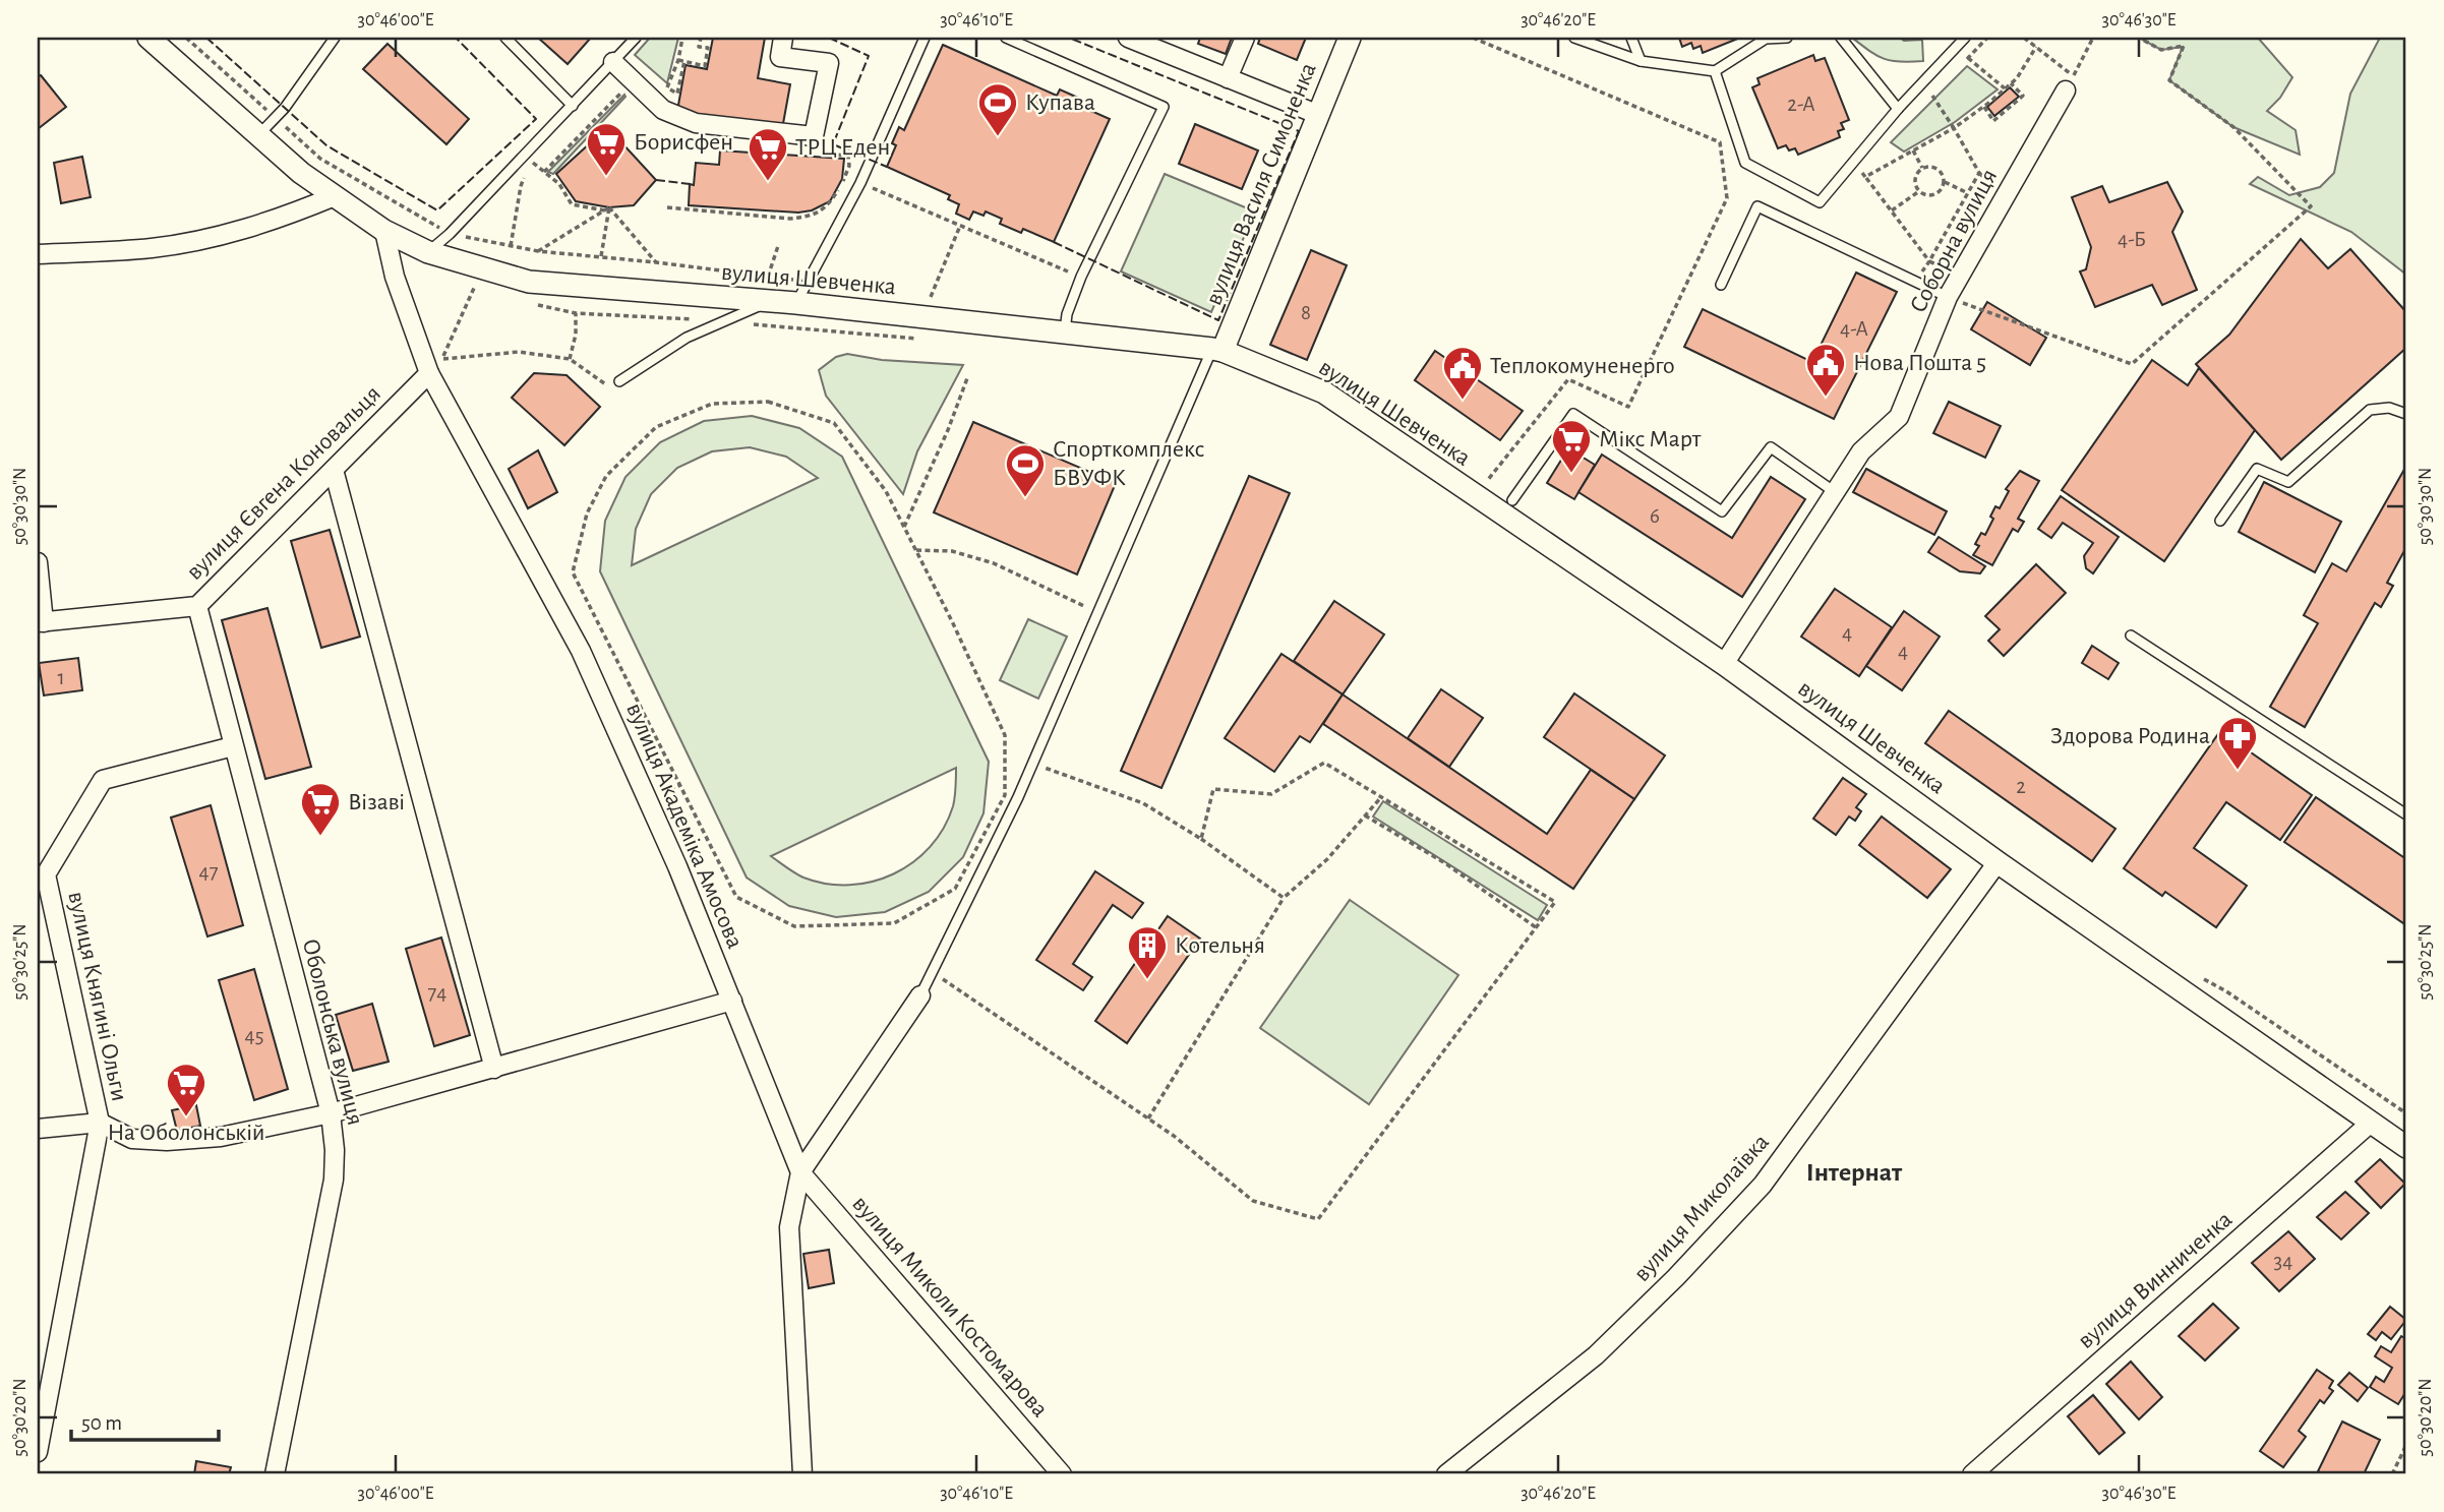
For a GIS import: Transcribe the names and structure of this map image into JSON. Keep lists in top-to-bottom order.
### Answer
{
  "streets": {
    "street": [
      "вулиця Василя Симоненка",
      "Соборна вулиця",
      "вулиця Шевченка",
      "вулиця Євгена Коновальця",
      "вулиця Академіка Амосова",
      "вулиця Княгині Ольги",
      "Оболонська вулиця",
      "вулиця Миколаївка",
      "вулиця Винниченка",
      "вулиця Миколи Костомарова"
    ]
  },
  "crossings": [
    ["вулиця Василя Симоненка", "вулиця Шевченка"],
    ["Соборна вулиця", "вулиця Шевченка"],
    ["вулиця Шевченка", "вулиця Академіка Амосова"],
    ["вулиця Шевченка", "вулиця Миколаївка"],
    ["вулиця Шевченка", "вулиця Винниченка"],
    ["вулиця Євгена Коновальця", "вулиця Академіка Амосова"],
    ["вулиця Євгена Коновальця", "Оболонська вулиця"],
    ["вулиця Академіка Амосова", "вулиця Миколи Костомарова"],
    ["вулиця Княгині Ольги", "Оболонська вулиця"]
  ],
  "districts": ["Інтернат"],
  "places": {
    "sports": ["Купава", "Спорткомплекс БВУФК"],
    "supermarket": [
      "Борисфен",
      "ТРЦ Еден",
      "Мікс Март",
      "Візаві",
      "На Оболонській"
    ],
    "public building": ["Нова Пошта 5", "Теплокомуненерго"],
    "pharmacy": ["Здорова Родина"],
    "building": ["Котельня"]
  },
  "house_numbers": [
    "2-А",
    "4-Б",
    "8",
    "4-А",
    "6",
    "4",
    "4",
    "1",
    "2",
    "47",
    "74",
    "45",
    "34"
  ],
  "scale_bar": "50 m",
  "coordinates": [
    "30°46'00\"E",
    "30°46'10\"E",
    "30°46'20\"E",
    "30°46'30\"E",
    "50°30'30\"N",
    "50°30'25\"N",
    "50°30'20\"N"
  ]
}
